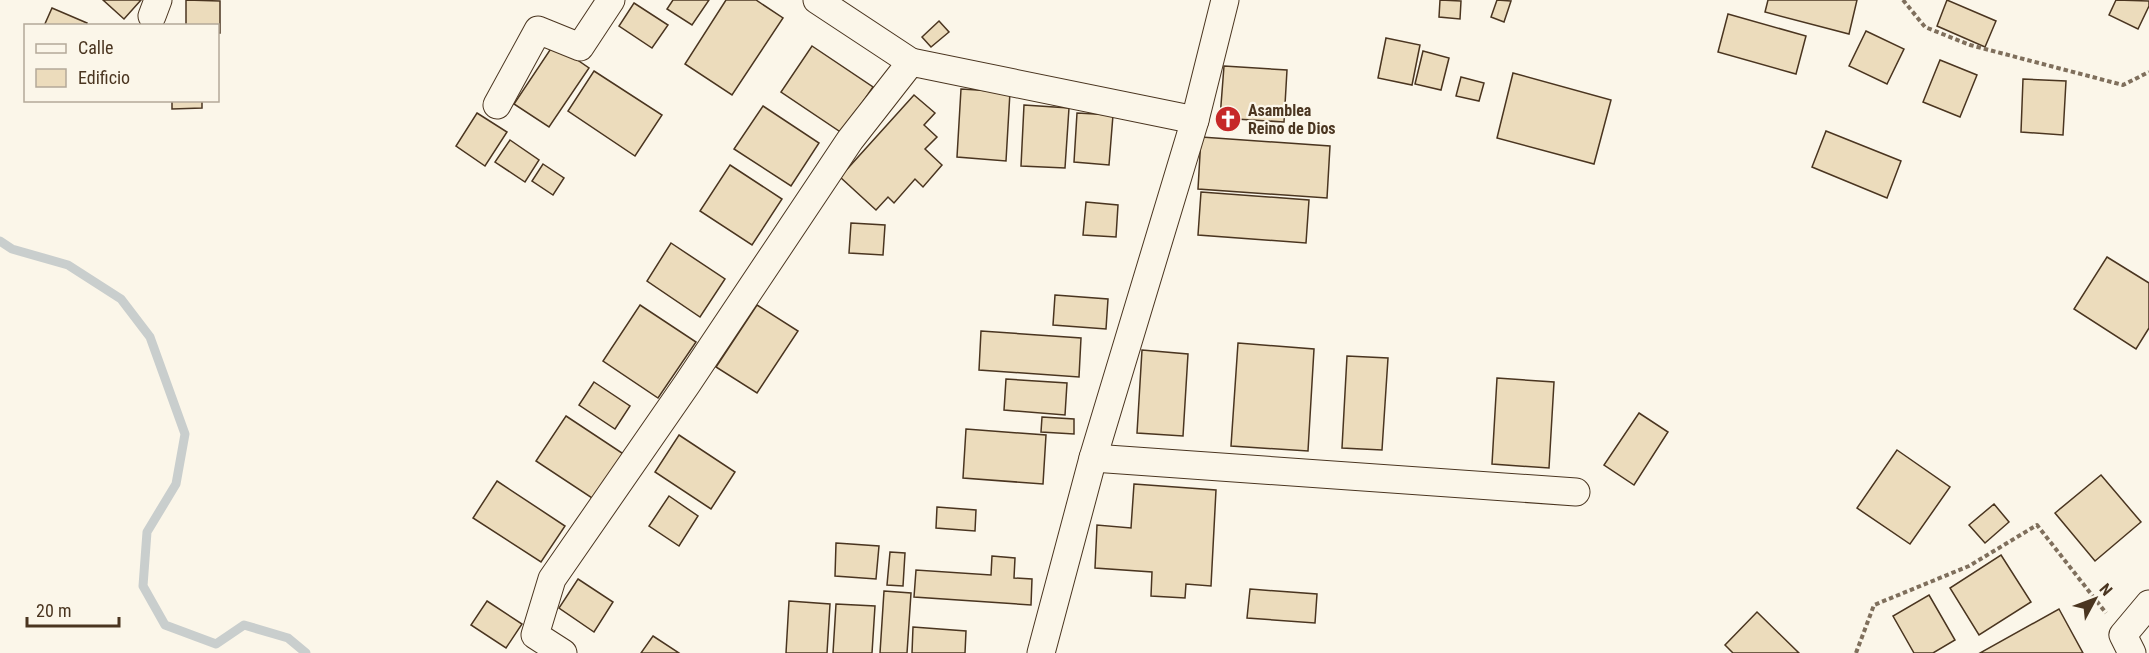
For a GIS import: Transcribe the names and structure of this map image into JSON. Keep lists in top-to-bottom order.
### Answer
{
  "places": {
    "church": ["Asamblea Reino de Dios"]
  },
  "legend": ["Calle", "Edificio"],
  "scale_bar": "20 m",
  "north": "top right"
}
